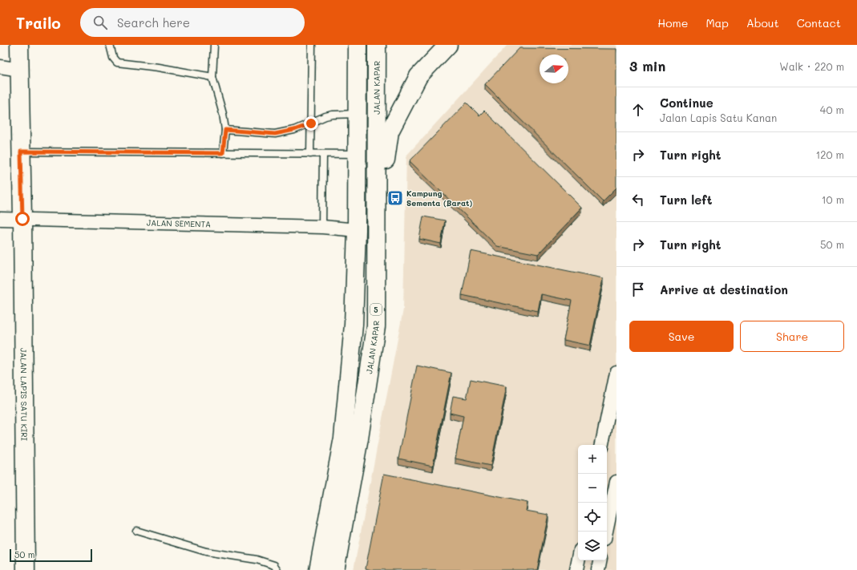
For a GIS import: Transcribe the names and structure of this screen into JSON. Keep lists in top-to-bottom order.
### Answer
{
  "streets": {
    "main road": ["JALAN KAPAR", "5", "JALAN LAPIS SATU KIRI"],
    "street": ["JALAN SEMENTA"]
  },
  "crossings": [
    ["JALAN SEMENTA", "JALAN LAPIS SATU KIRI"]
  ],
  "places": {
    "bus stop": ["Kampung Sementa (Barat)"]
  },
  "scale_bar": "50 m",
  "north": "right",
  "page": {
    "header": "Trailo",
    "search": "Search here",
    "nav": [
      "Home",
      "Map",
      "About",
      "Contact"
    ],
    "heading": ["3 min", "Walk · 220 m"],
    "list": [
      ["Continue", "Jalan Lapis Satu Kanan", "40 m"],
      ["Turn right", "120 m"],
      ["Turn left", "10 m"],
      ["Turn right", "50 m"],
      "Arrive at destination"
    ],
    "buttons": ["Save", "Share"],
    "map_buttons": ["+", "−"],
    "scale": "50 m"
  }
}
